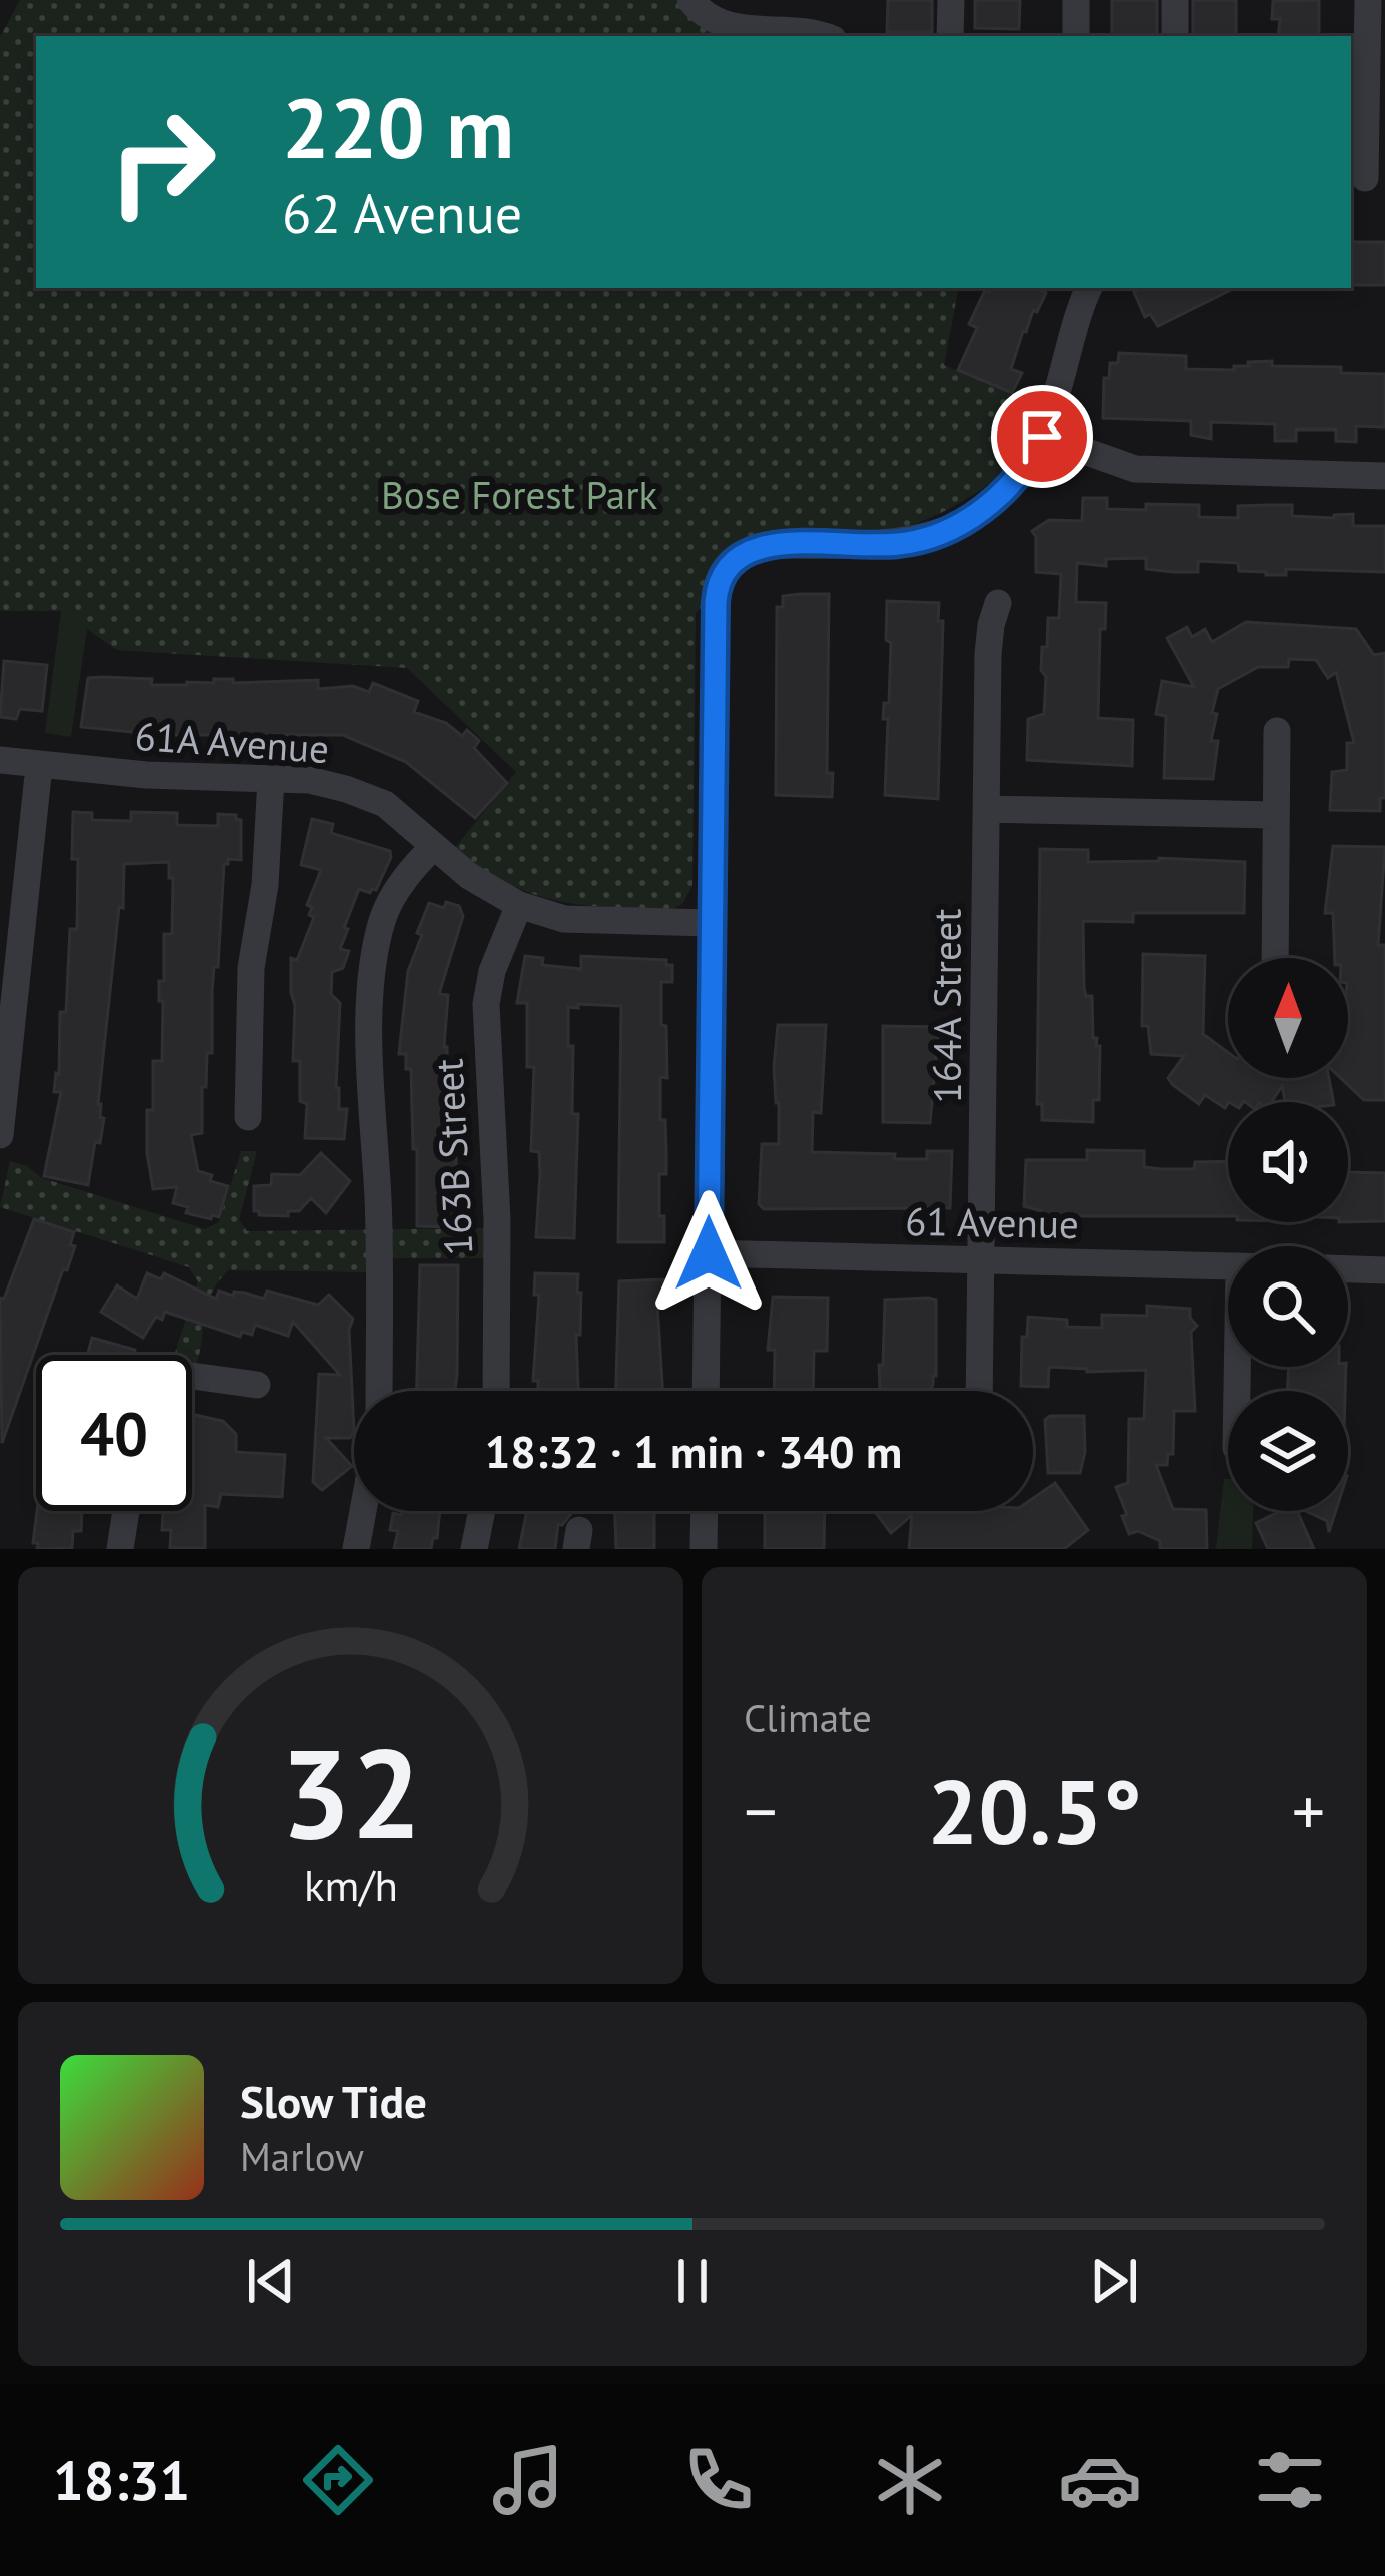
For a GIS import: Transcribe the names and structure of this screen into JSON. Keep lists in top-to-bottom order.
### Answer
{
  "streets": {
    "street": [
      "61A Avenue",
      "164A Street",
      "163B Street",
      "61 Avenue"
    ]
  },
  "crossings": [
    ["61A Avenue", "163B Street"],
    ["164A Street", "61 Avenue"]
  ],
  "parks": ["Bose Forest Park"],
  "north": "top",
  "page": {
    "turn": ["220 m", "62 Avenue"],
    "limit": "40",
    "trip": "18:32 · 1 min · 340 m",
    "tile": "Climate",
    "heat": ["−", "20.5°", "+"],
    "song": ["Slow Tide", "Marlow"],
    "tabs": "18:31",
    "gauge": ["32", "km/h"]
  }
}
